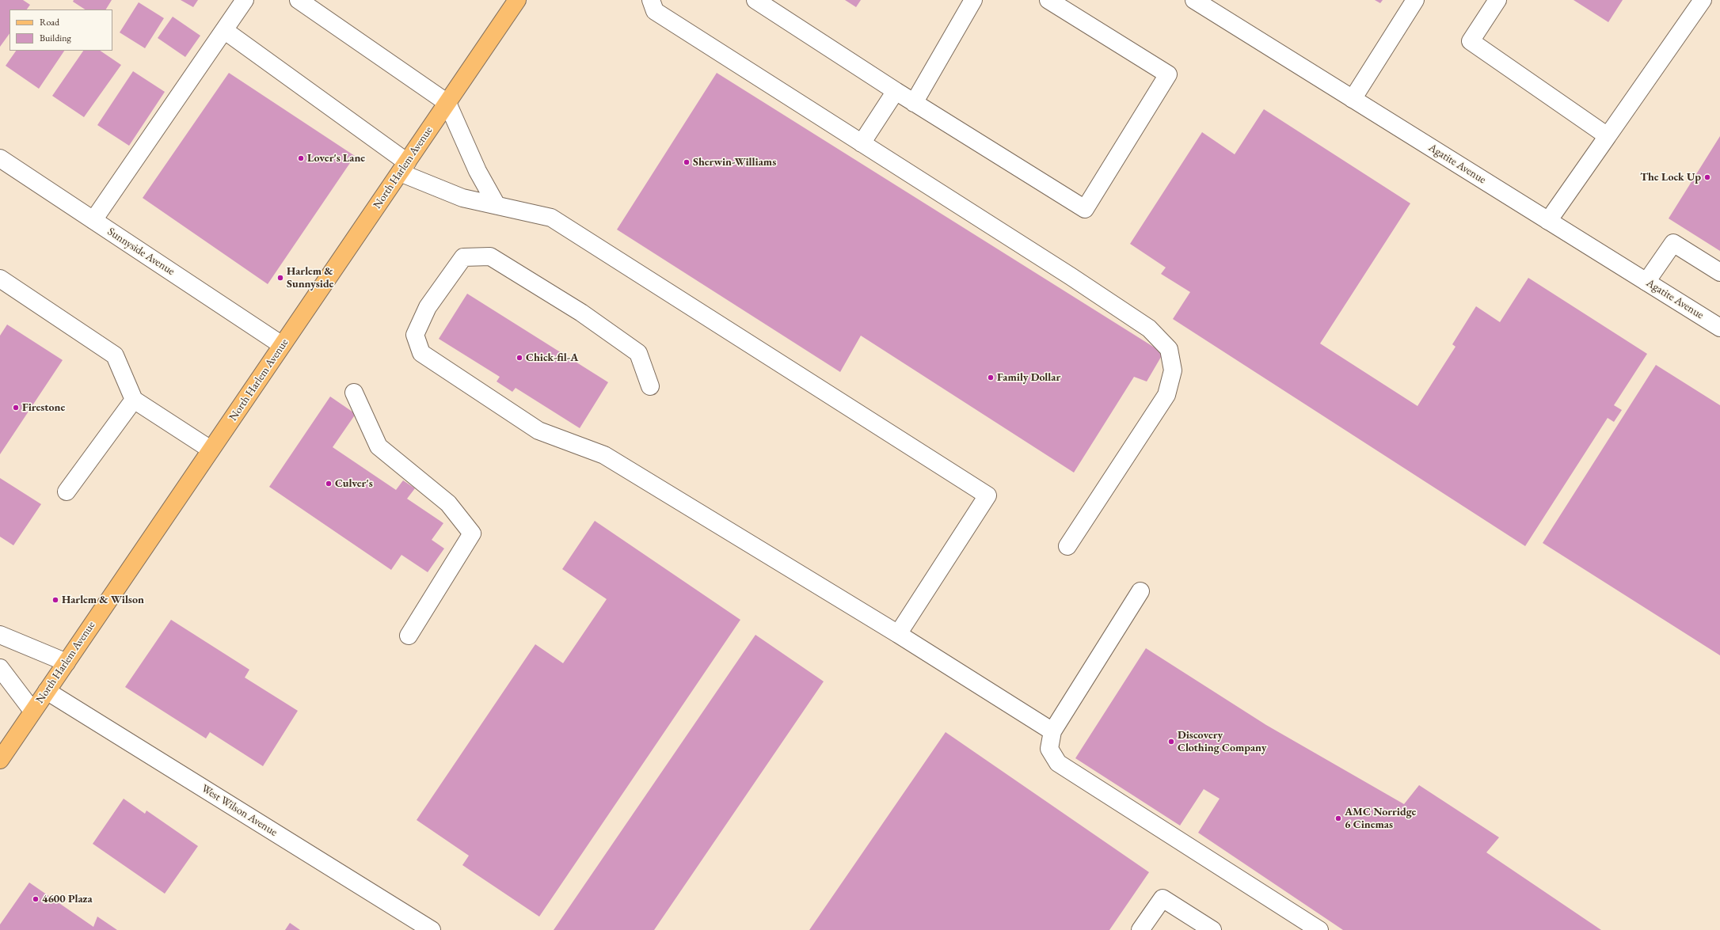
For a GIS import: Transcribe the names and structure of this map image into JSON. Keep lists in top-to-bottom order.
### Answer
{
  "streets": {
    "main road": ["North Harlem Avenue"],
    "street": ["Agatite Avenue", "Sunnyside Avenue", "West Wilson Avenue"]
  },
  "crossings": [
    ["North Harlem Avenue", "Sunnyside Avenue"],
    ["North Harlem Avenue", "West Wilson Avenue"]
  ],
  "places": [
    "Lover's Lane",
    "Sherwin-Williams",
    "The Lock Up",
    "Harlem & Sunnyside",
    "Chick-fil-A",
    "Family Dollar",
    "Firestone",
    "Culver's",
    "Harlem & Wilson",
    "Discovery Clothing Company",
    "AMC Norridge 6 Cinemas",
    "4600 Plaza"
  ],
  "legend": ["Road", "Building"]
}
